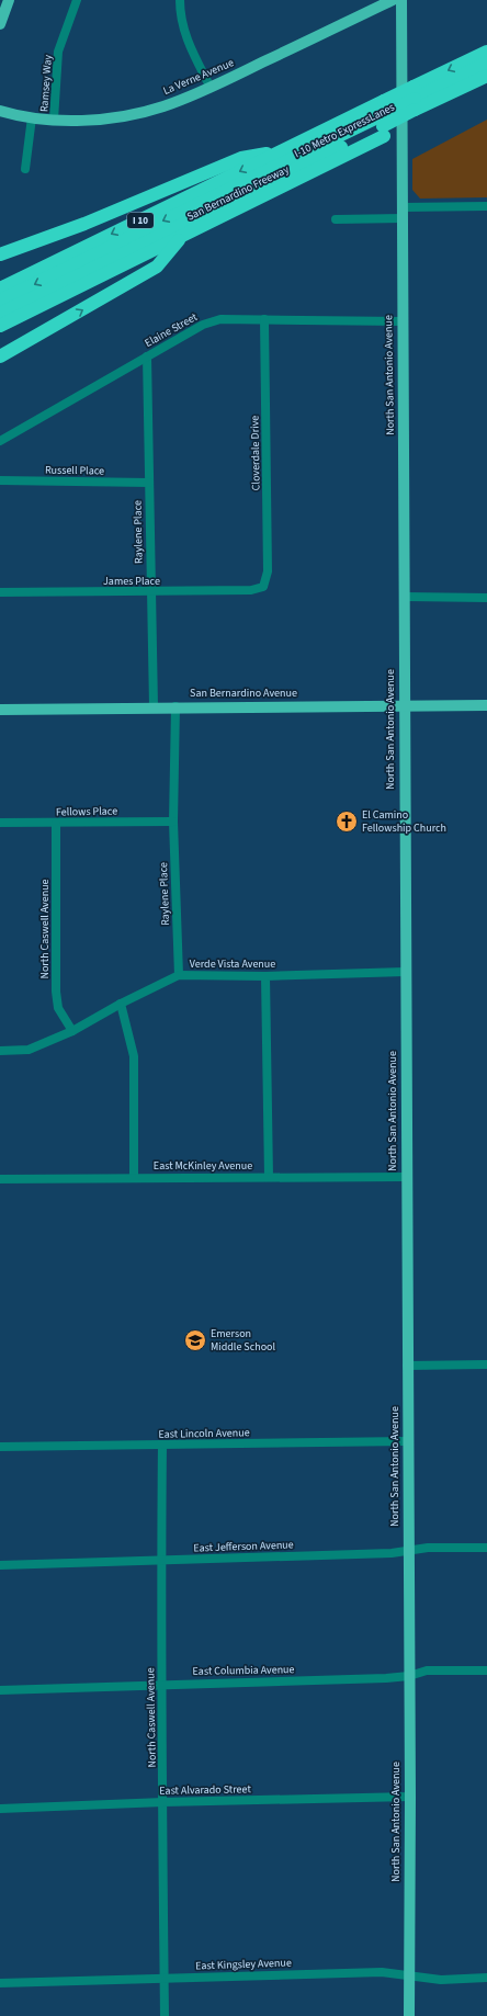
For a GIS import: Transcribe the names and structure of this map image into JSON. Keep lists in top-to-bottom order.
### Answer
{
  "streets": {
    "highway": ["I-10 Metro ExpressLanes", "San Bernardino Freeway", "I 10"],
    "main road": ["La Verne Avenue", "North San Antonio Avenue", "San Bernardino Avenue"],
    "street": [
      "Ramsey Way",
      "Elaine Street",
      "Cloverdale Drive",
      "Russell Place",
      "Raylene Place",
      "James Place",
      "Fellows Place",
      "North Caswell Avenue",
      "Verde Vista Avenue",
      "East McKinley Avenue",
      "East Lincoln Avenue",
      "East Jefferson Avenue",
      "East Columbia Avenue",
      "East Alvarado Street",
      "East Kingsley Avenue"
    ]
  },
  "crossings": [
    ["La Verne Avenue", "Ramsey Way"],
    ["I-10 Metro ExpressLanes", "San Bernardino Freeway"],
    ["Elaine Street", "North San Antonio Avenue"],
    ["Elaine Street", "Cloverdale Drive"],
    ["Elaine Street", "Raylene Place"],
    ["North San Antonio Avenue", "San Bernardino Avenue"],
    ["North San Antonio Avenue", "Verde Vista Avenue"],
    ["North San Antonio Avenue", "East McKinley Avenue"],
    ["North San Antonio Avenue", "East Lincoln Avenue"],
    ["North San Antonio Avenue", "East Jefferson Avenue"],
    ["North San Antonio Avenue", "East Columbia Avenue"],
    ["North San Antonio Avenue", "East Alvarado Street"],
    ["North San Antonio Avenue", "East Kingsley Avenue"],
    ["Cloverdale Drive", "James Place"],
    ["Russell Place", "Raylene Place"],
    ["Raylene Place", "James Place"],
    ["Raylene Place", "San Bernardino Avenue"],
    ["Raylene Place", "Fellows Place"],
    ["Raylene Place", "Verde Vista Avenue"],
    ["Fellows Place", "North Caswell Avenue"],
    ["North Caswell Avenue", "Verde Vista Avenue"],
    ["North Caswell Avenue", "East Lincoln Avenue"],
    ["North Caswell Avenue", "East Jefferson Avenue"],
    ["North Caswell Avenue", "East Columbia Avenue"],
    ["North Caswell Avenue", "East Alvarado Street"],
    ["North Caswell Avenue", "East Kingsley Avenue"]
  ],
  "places": {
    "church": ["El Camino Fellowship Church"],
    "school or university": ["Emerson Middle School"]
  }
}
